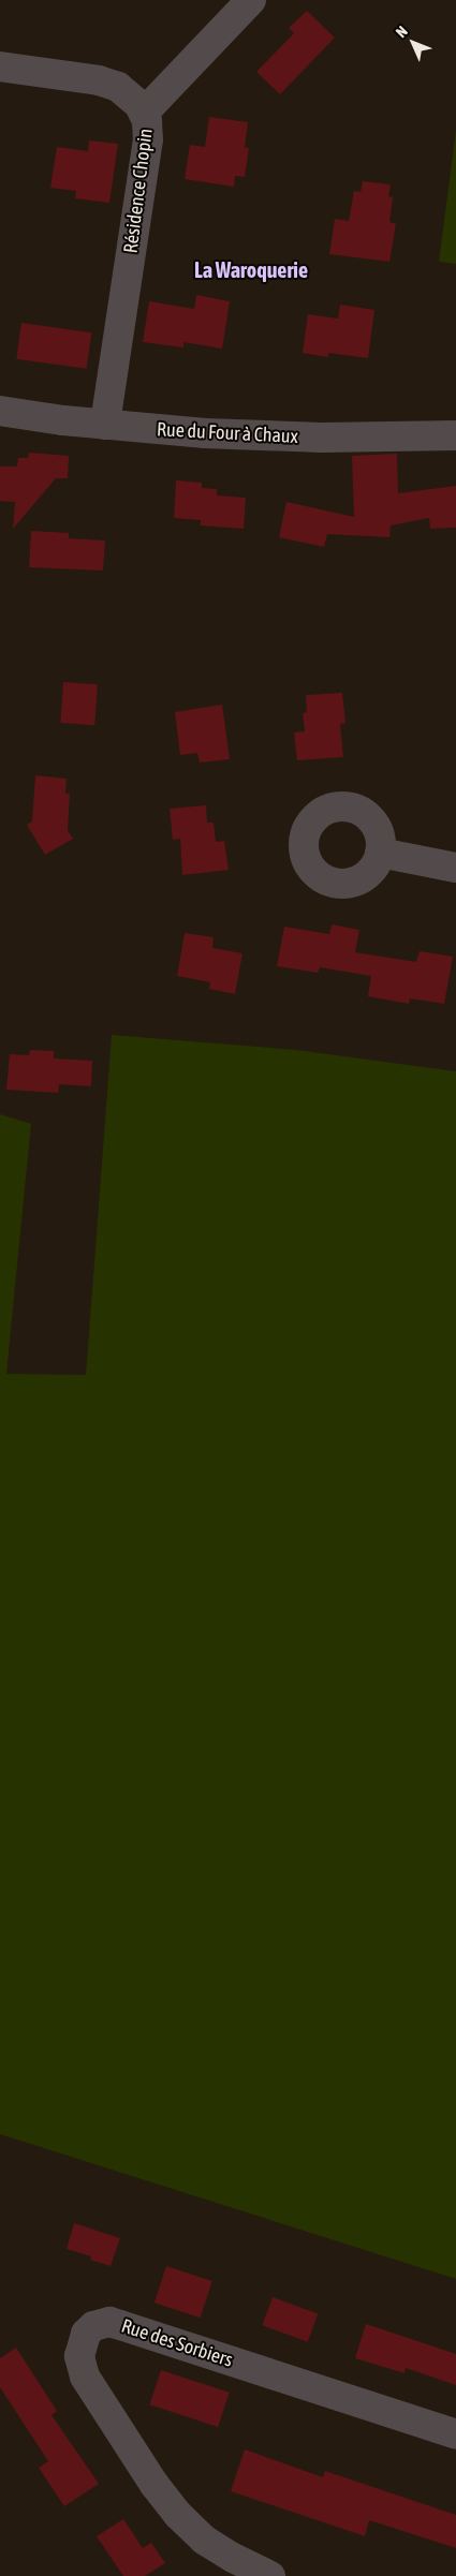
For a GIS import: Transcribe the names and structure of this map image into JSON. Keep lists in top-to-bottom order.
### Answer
{
  "streets": {
    "street": ["Résidence Chopin", "Rue du Four à Chaux", "Rue des Sorbiers"]
  },
  "crossings": [
    ["Résidence Chopin", "Rue du Four à Chaux"]
  ],
  "districts": ["La Waroquerie"],
  "north": "top left"
}
